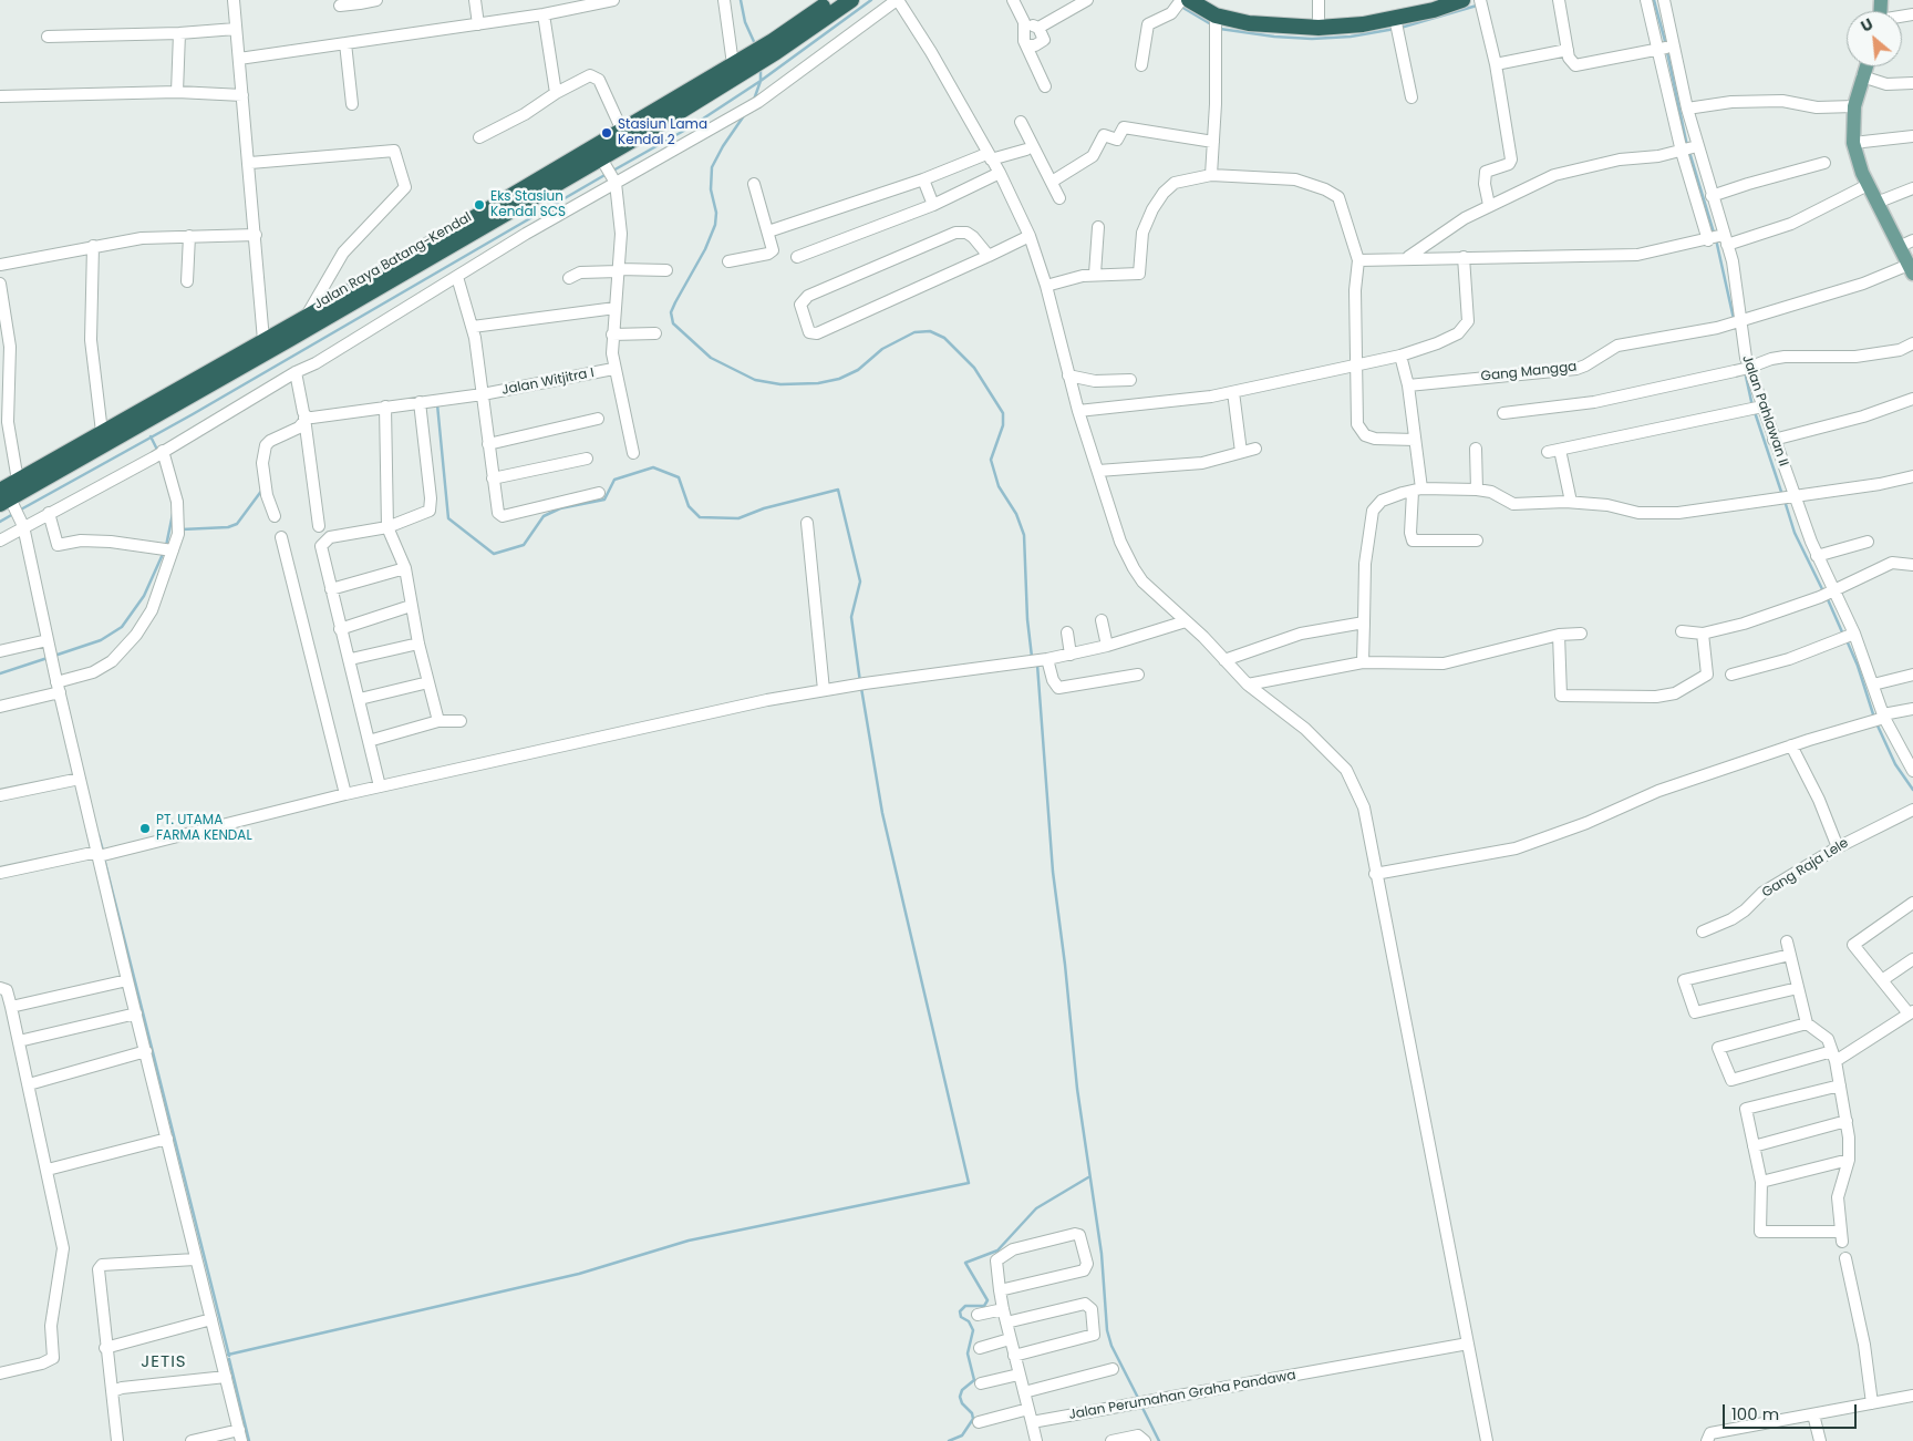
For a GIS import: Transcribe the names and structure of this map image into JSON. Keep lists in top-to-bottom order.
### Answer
{
  "streets": {
    "highway": ["Jalan Raya Batang-Kendal"],
    "street": [
      "Gang Mangga",
      "Jalan Witjitra I",
      "Jalan Pahlawan II",
      "Gang Raja Lele",
      "Jalan Perumahan Graha Pandawa"
    ]
  },
  "crossings": [
    ["Gang Mangga", "Jalan Pahlawan II"]
  ],
  "districts": ["JETIS"],
  "places": ["Stasiun Lama Kendal 2", "Eks Stasiun Kendal SCS", "PT. UTAMA FARMA KENDAL"],
  "scale_bar": "100 m",
  "north": "top left"
}
